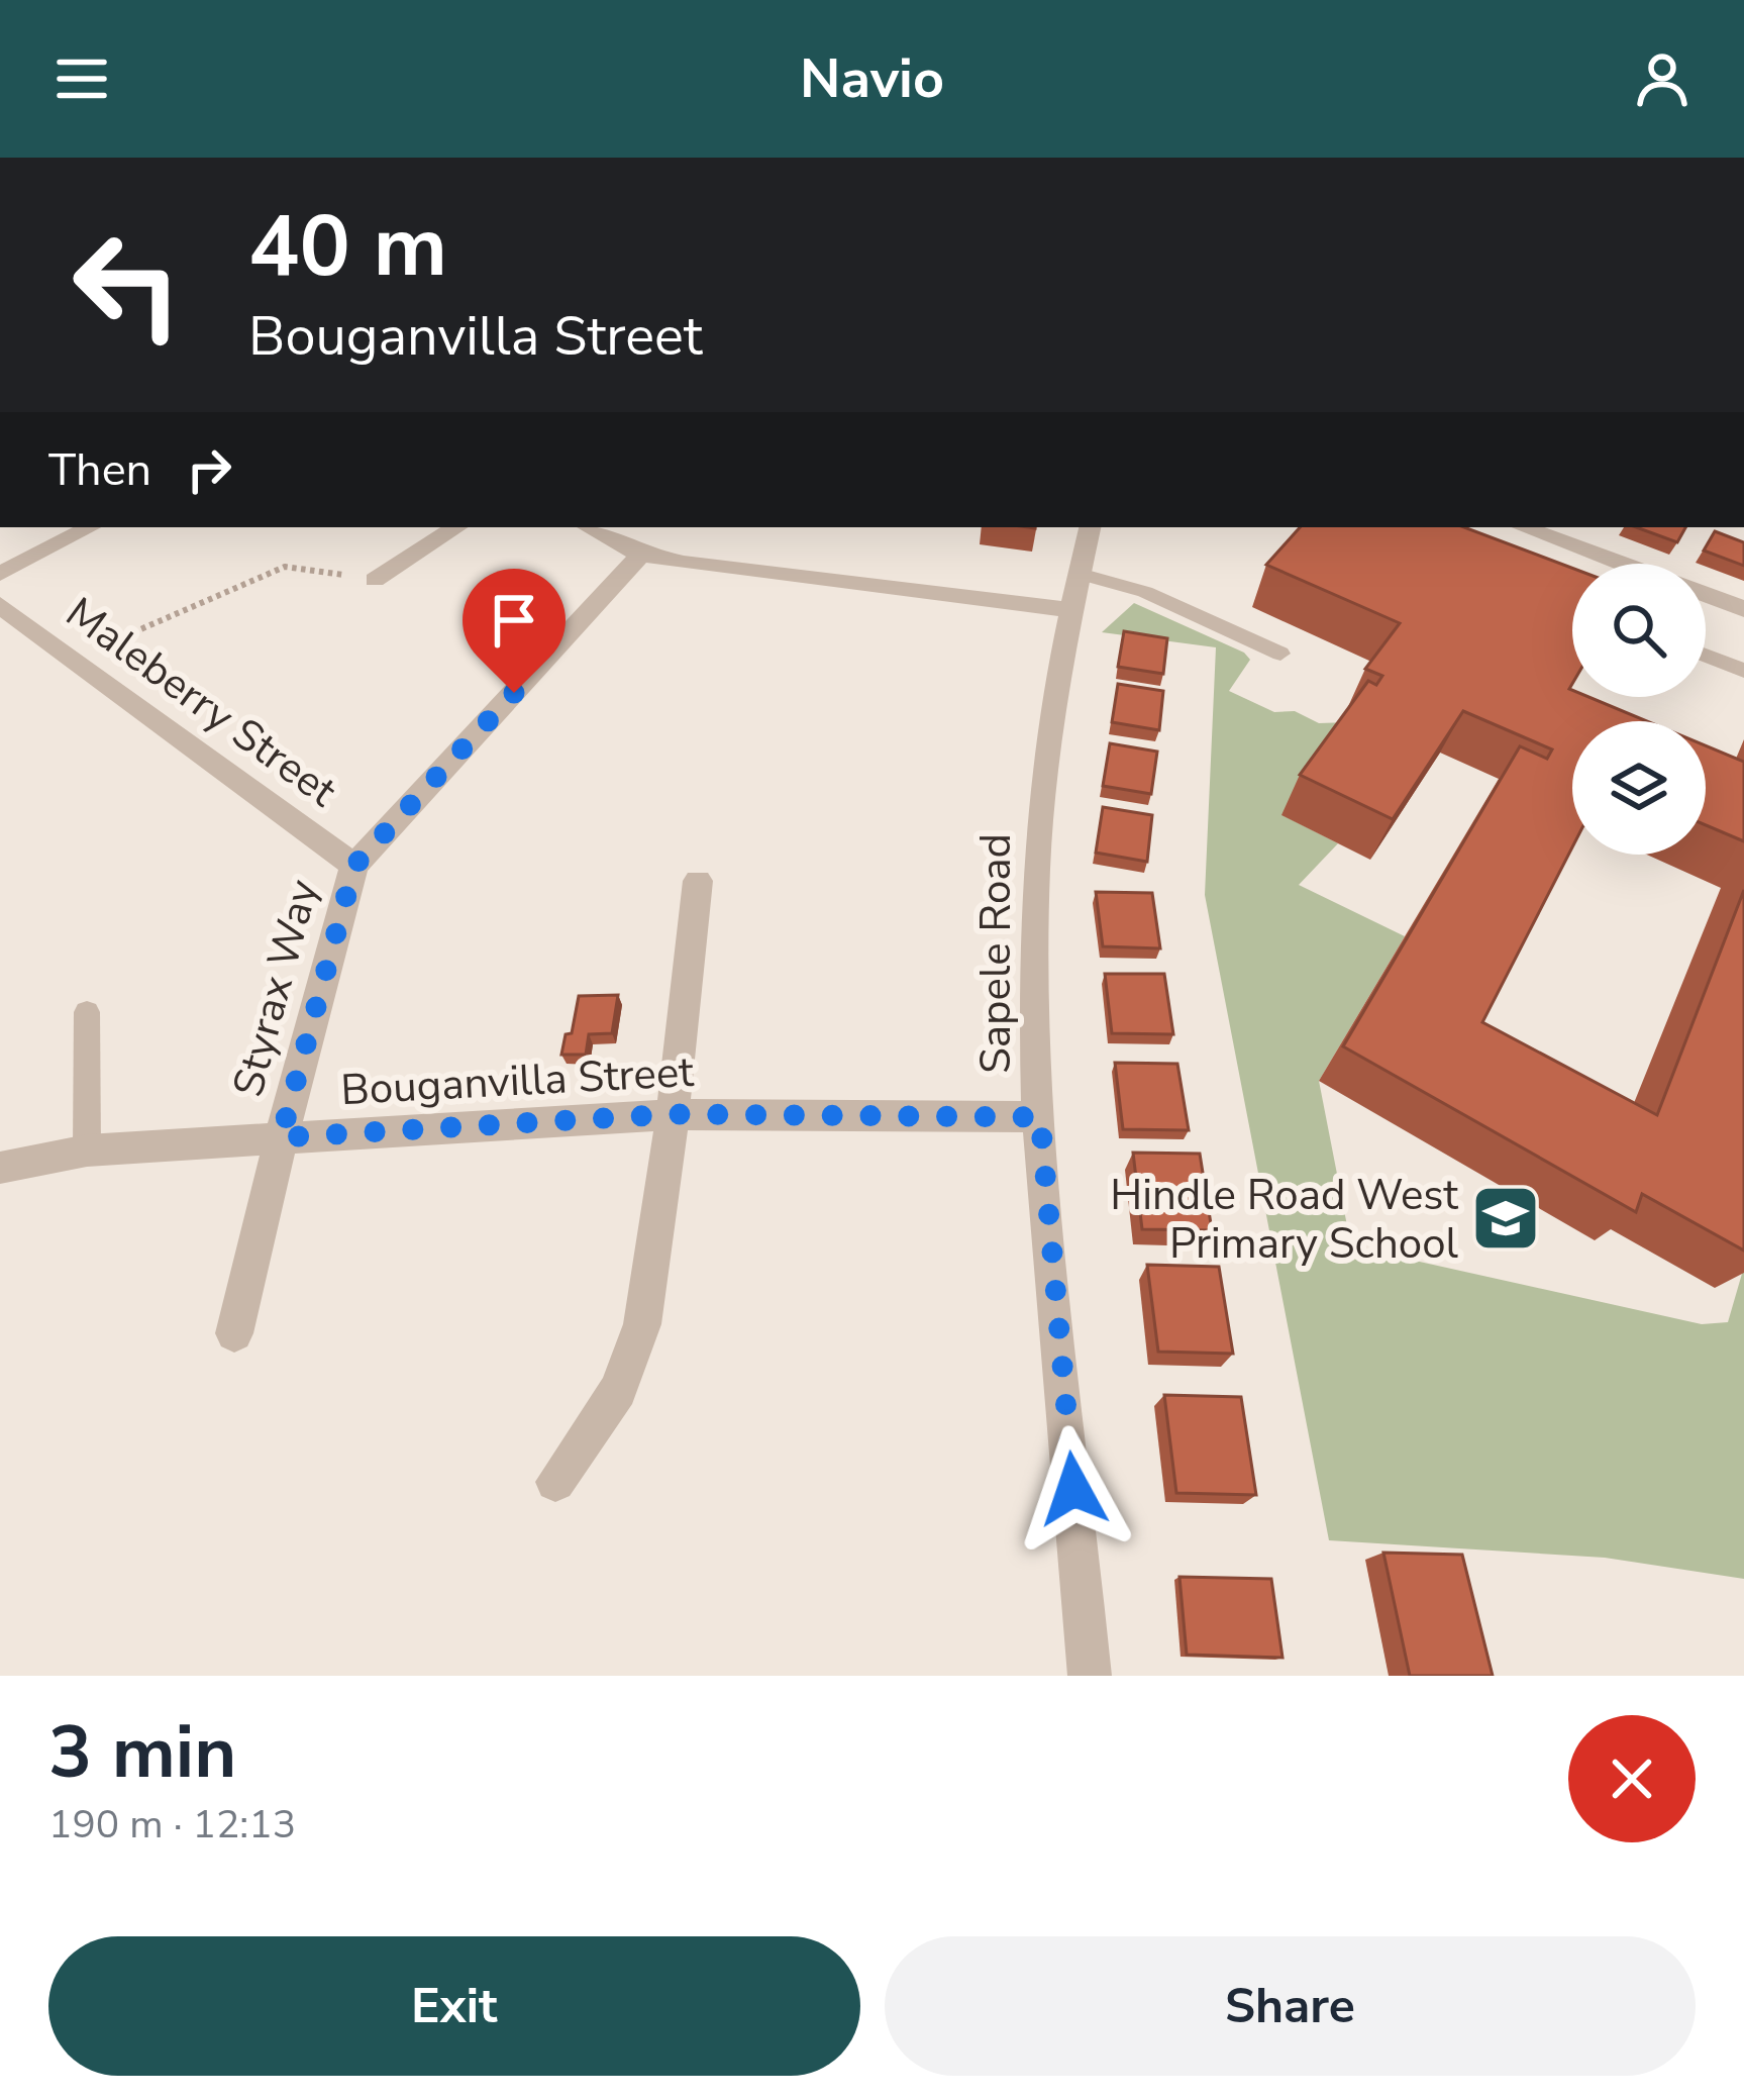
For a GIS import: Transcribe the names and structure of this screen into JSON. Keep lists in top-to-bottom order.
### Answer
{
  "streets": {
    "street": [
      "Maleberry Street",
      "Sapele Road",
      "Styrax Way",
      "Bouganvilla Street"
    ]
  },
  "crossings": [
    ["Maleberry Street", "Styrax Way"],
    ["Sapele Road", "Bouganvilla Street"],
    ["Styrax Way", "Bouganvilla Street"]
  ],
  "places": {
    "school or university": ["Hindle Road West Primary School"]
  },
  "page": {
    "header": "Navio",
    "turn": ["40 m", "Bouganvilla Street"],
    "then": "Then",
    "heading": ["3 min", "190 m · 12:13"],
    "buttons": ["Exit", "Share"]
  }
}
